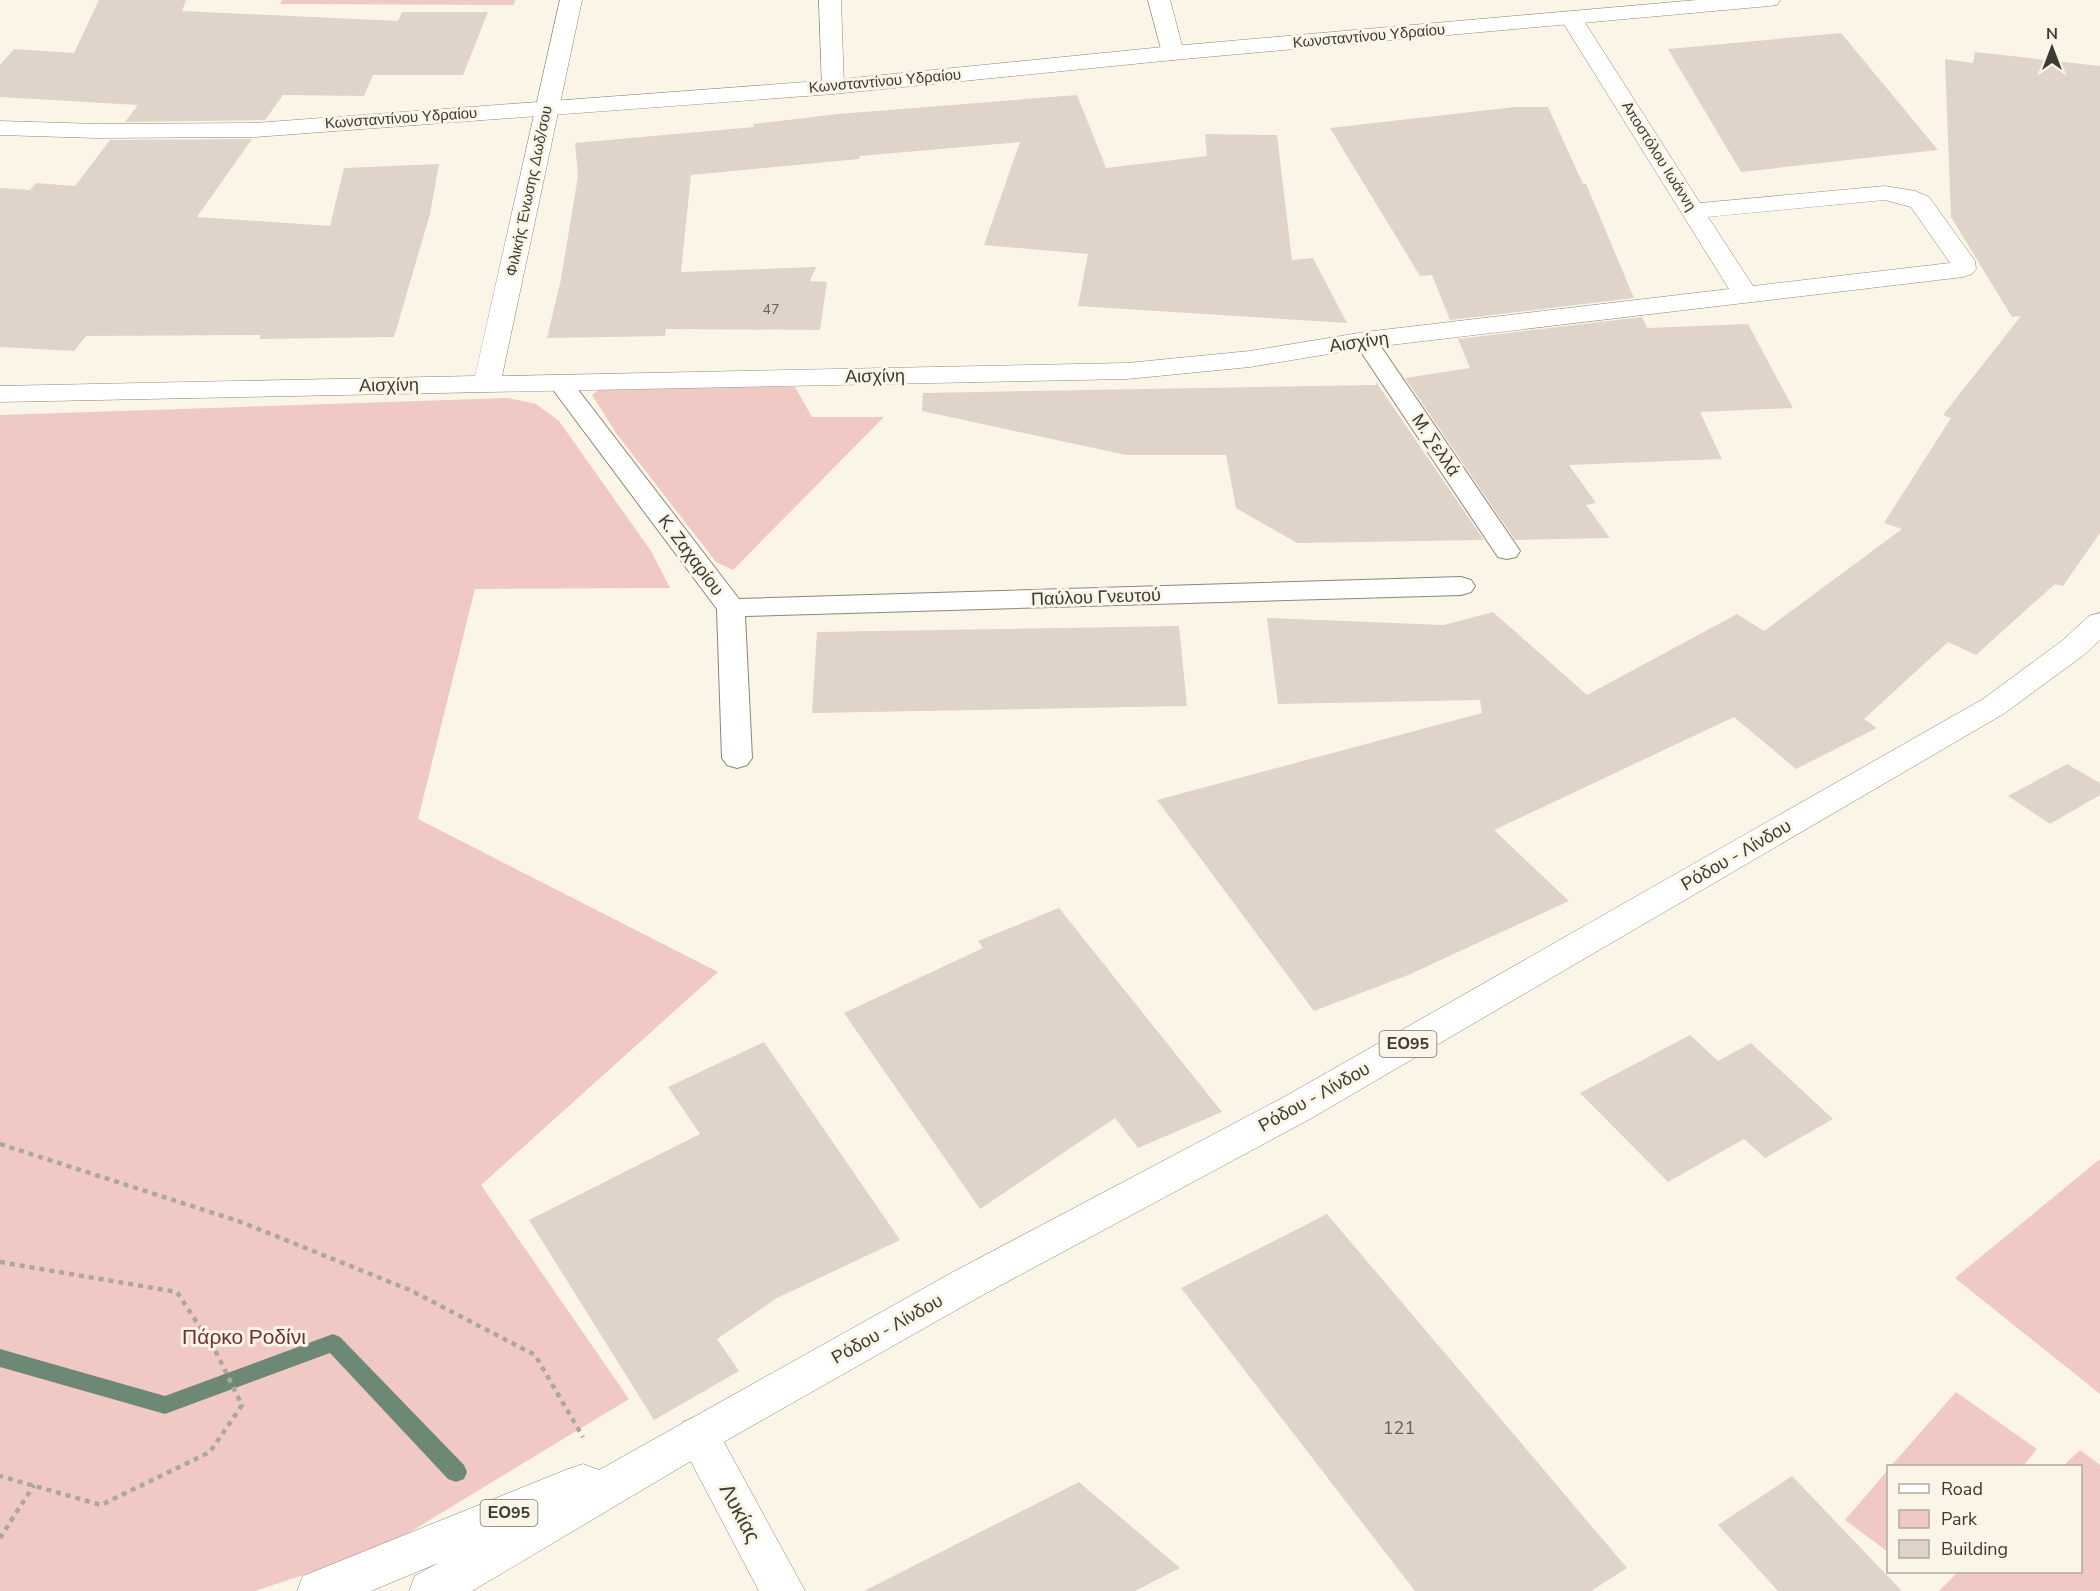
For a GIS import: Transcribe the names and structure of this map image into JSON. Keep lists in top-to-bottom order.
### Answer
{
  "streets": {
    "street": [
      "Κωνσταντίνου Υδραίου",
      "Αποστόλου Ιωάννη",
      "Φιλικής Ένωσης Δωδ/σου",
      "Αισχίνη",
      "Ρόδου - Λίνδου",
      "ΕΟ95",
      "Λυκίας"
    ],
    "lane": ["Μ. Σελλά", "Κ. Ζαχαρίου", "Παύλου Γνευτού"]
  },
  "crossings": [
    ["Κωνσταντίνου Υδραίου", "Αποστόλου Ιωάννη"],
    ["Κωνσταντίνου Υδραίου", "Φιλικής Ένωσης Δωδ/σου"],
    ["Αποστόλου Ιωάννη", "Αισχίνη"],
    ["Φιλικής Ένωσης Δωδ/σου", "Αισχίνη"],
    ["Αισχίνη", "Μ. Σελλά"],
    ["Αισχίνη", "Κ. Ζαχαρίου"],
    ["Κ. Ζαχαρίου", "Παύλου Γνευτού"],
    ["Ρόδου - Λίνδου", "Λυκίας"]
  ],
  "parks": ["Πάρκο Ροδίνι"],
  "house_numbers": ["47", "121"],
  "legend": ["Road", "Park", "Building"],
  "north": "top"
}
